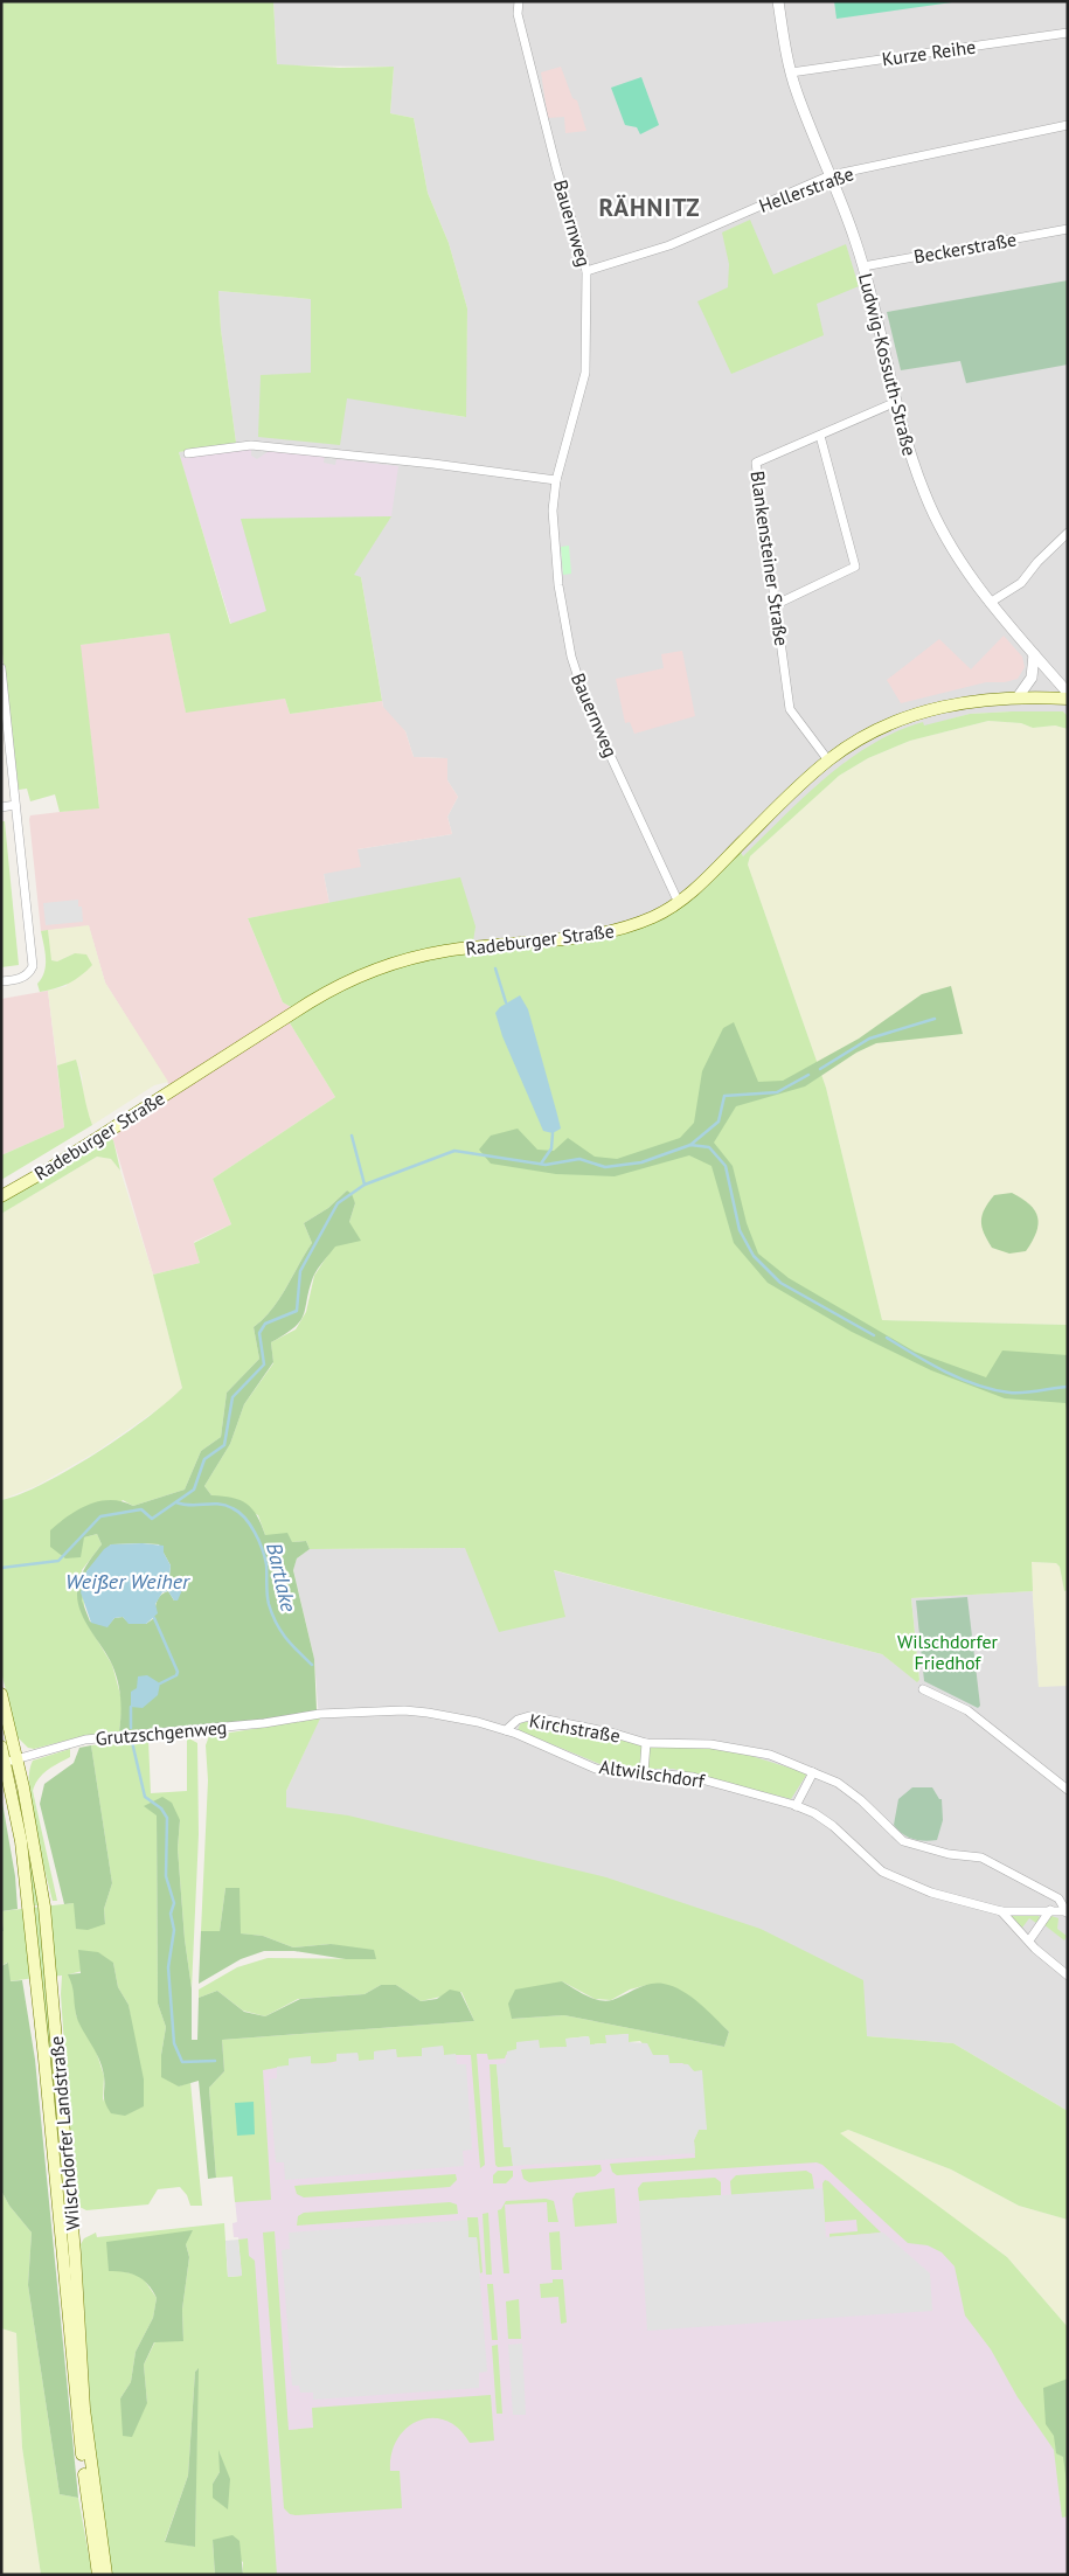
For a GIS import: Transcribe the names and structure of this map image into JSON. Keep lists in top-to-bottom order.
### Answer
{
  "streets": {
    "main road": ["Radeburger Straße", "Wilschdorfer Landstraße"],
    "street": [
      "Kurze Reihe",
      "Hellerstraße",
      "Bauernweg",
      "Beckerstraße",
      "Ludwig-Kossuth-Straße",
      "Blankensteiner Straße",
      "Kirchstraße",
      "Grutzschgenweg",
      "Altwilschdorf"
    ]
  },
  "crossings": [
    ["Kurze Reihe", "Ludwig-Kossuth-Straße"],
    ["Hellerstraße", "Bauernweg"],
    ["Hellerstraße", "Ludwig-Kossuth-Straße"],
    ["Bauernweg", "Radeburger Straße"],
    ["Beckerstraße", "Ludwig-Kossuth-Straße"],
    ["Ludwig-Kossuth-Straße", "Blankensteiner Straße"],
    ["Blankensteiner Straße", "Radeburger Straße"],
    ["Kirchstraße", "Altwilschdorf"],
    ["Grutzschgenweg", "Altwilschdorf"],
    ["Grutzschgenweg", "Wilschdorfer Landstraße"]
  ],
  "districts": ["RÄHNITZ"],
  "water": ["Bartlake", "Weißer Weiher"],
  "parks": ["Wilschdorfer Friedhof"]
}
